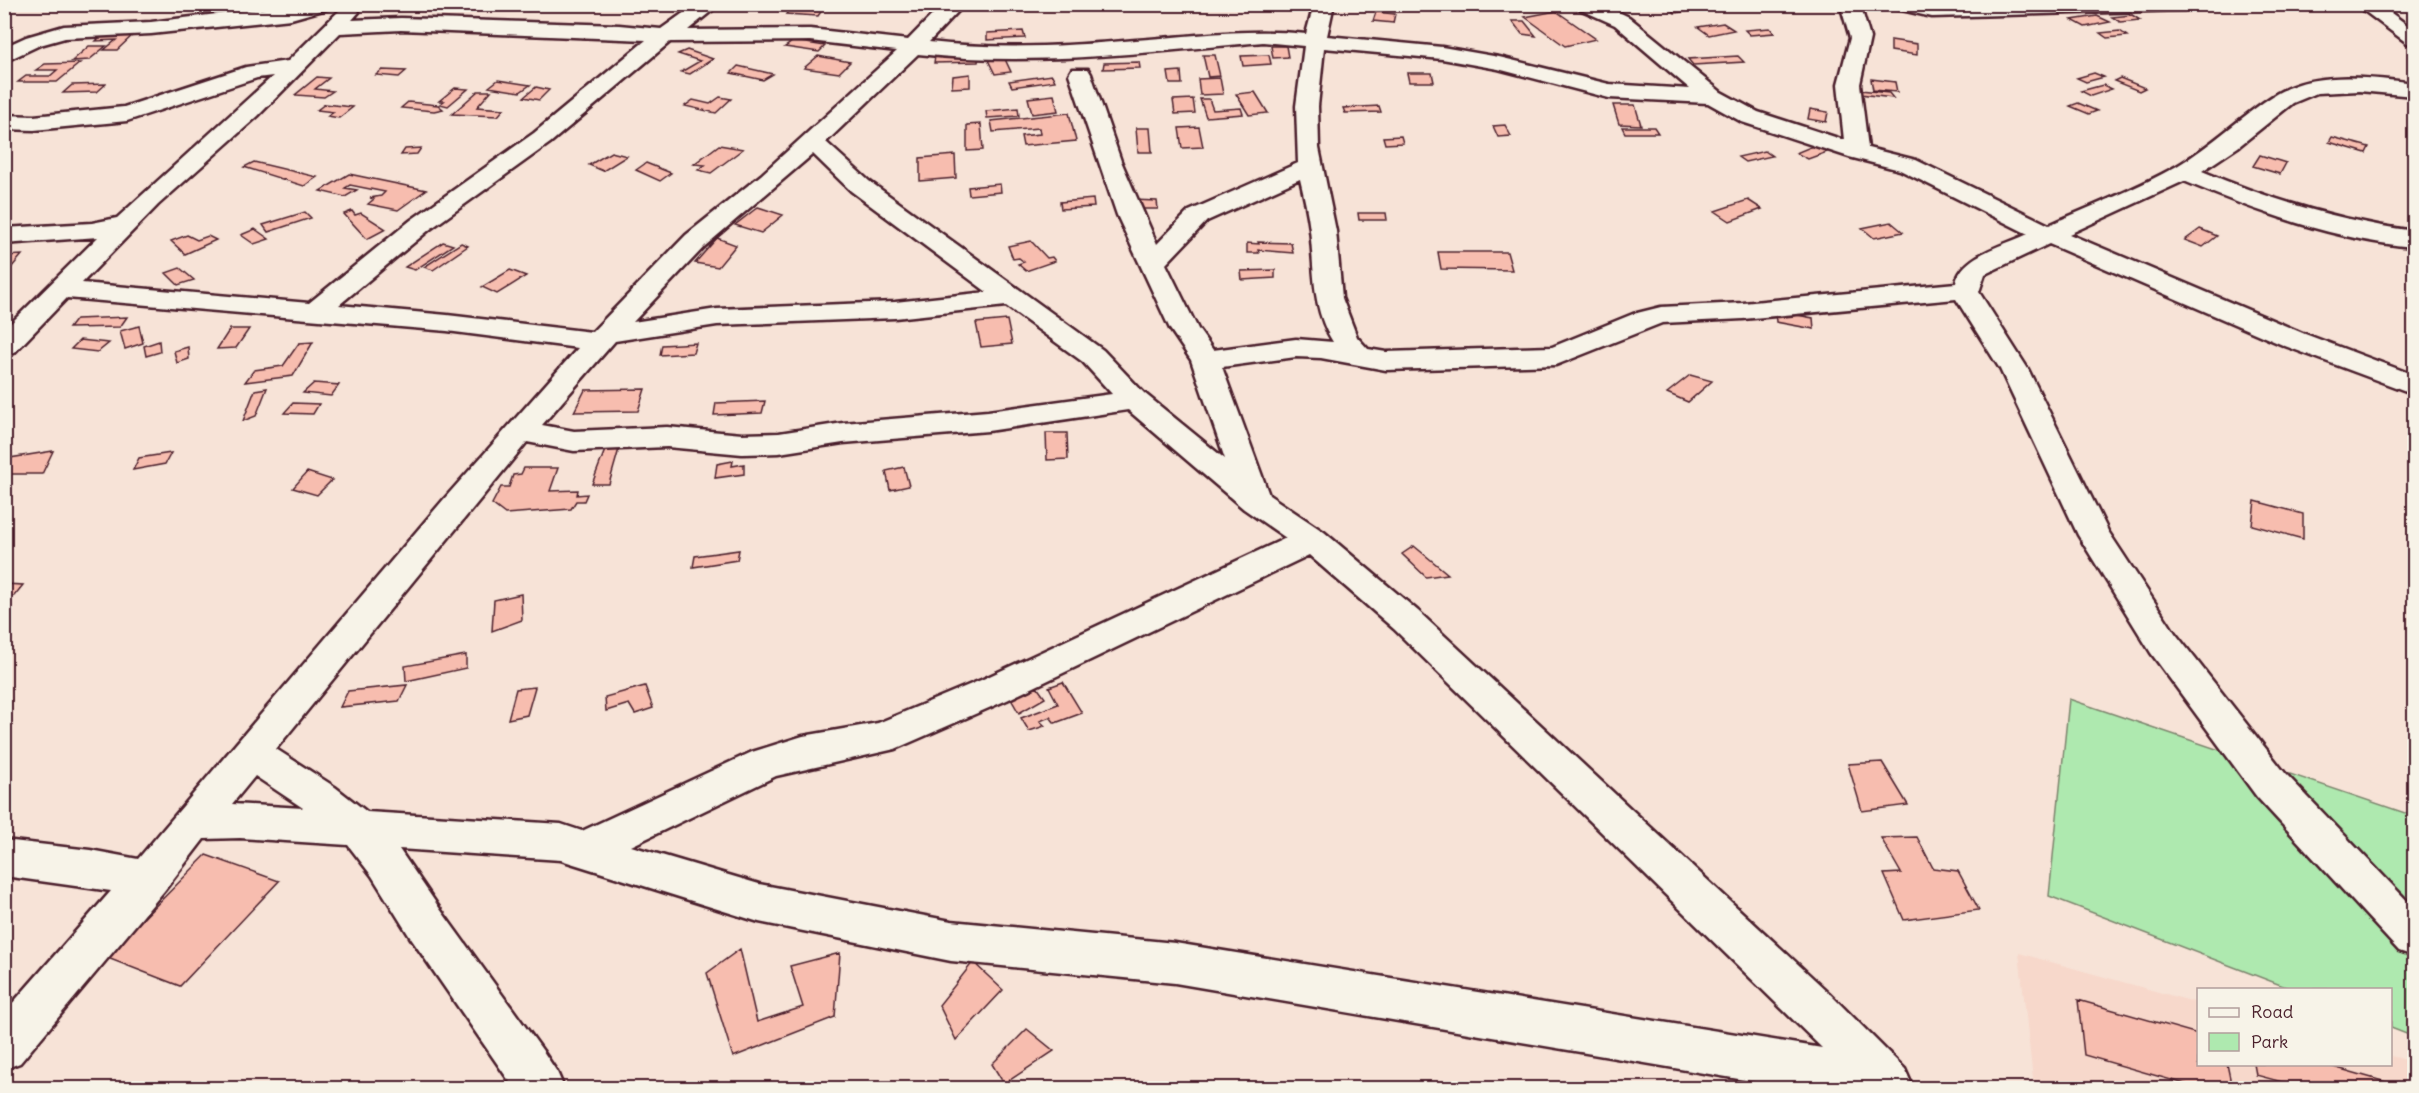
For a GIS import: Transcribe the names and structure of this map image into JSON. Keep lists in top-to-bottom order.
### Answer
{
  "legend": ["Road", "Park"]
}
